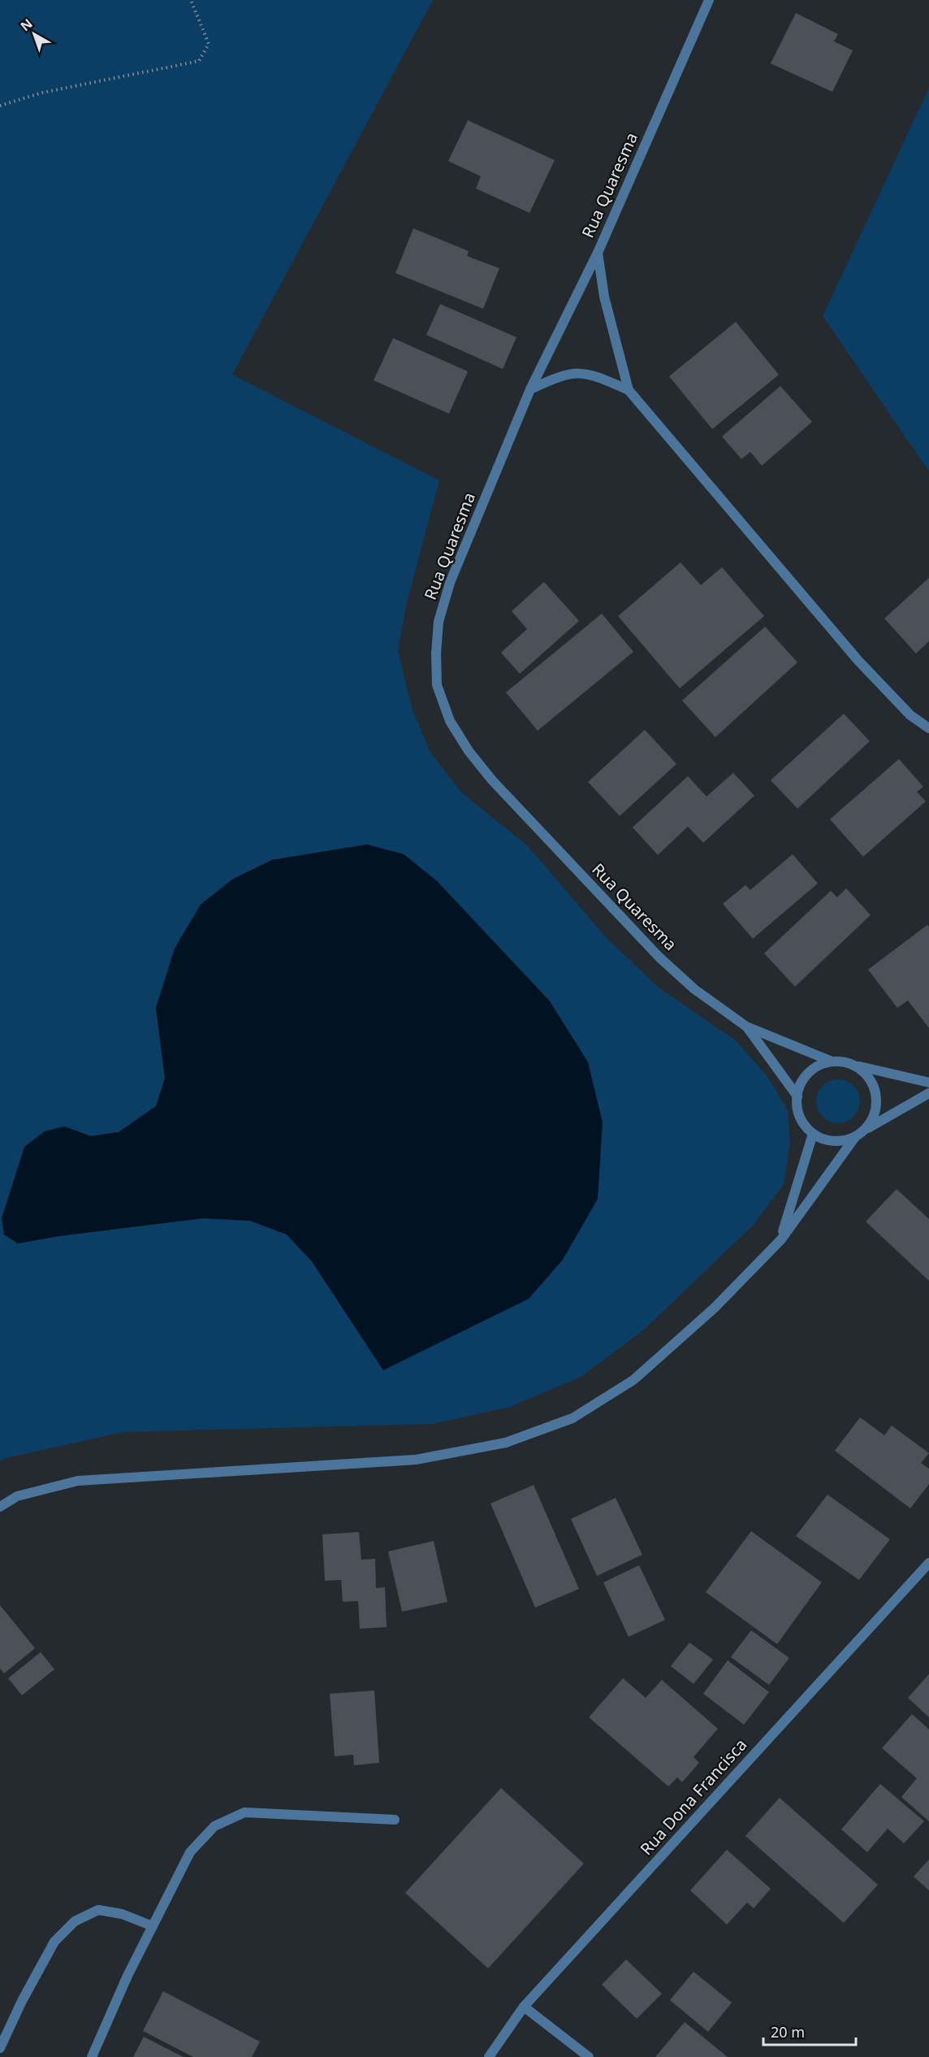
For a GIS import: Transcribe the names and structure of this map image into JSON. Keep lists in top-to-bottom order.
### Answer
{
  "streets": {
    "street": ["Rua Quaresma", "Rua Dona Francisca"]
  },
  "scale_bar": "20 m",
  "north": "top left"
}
